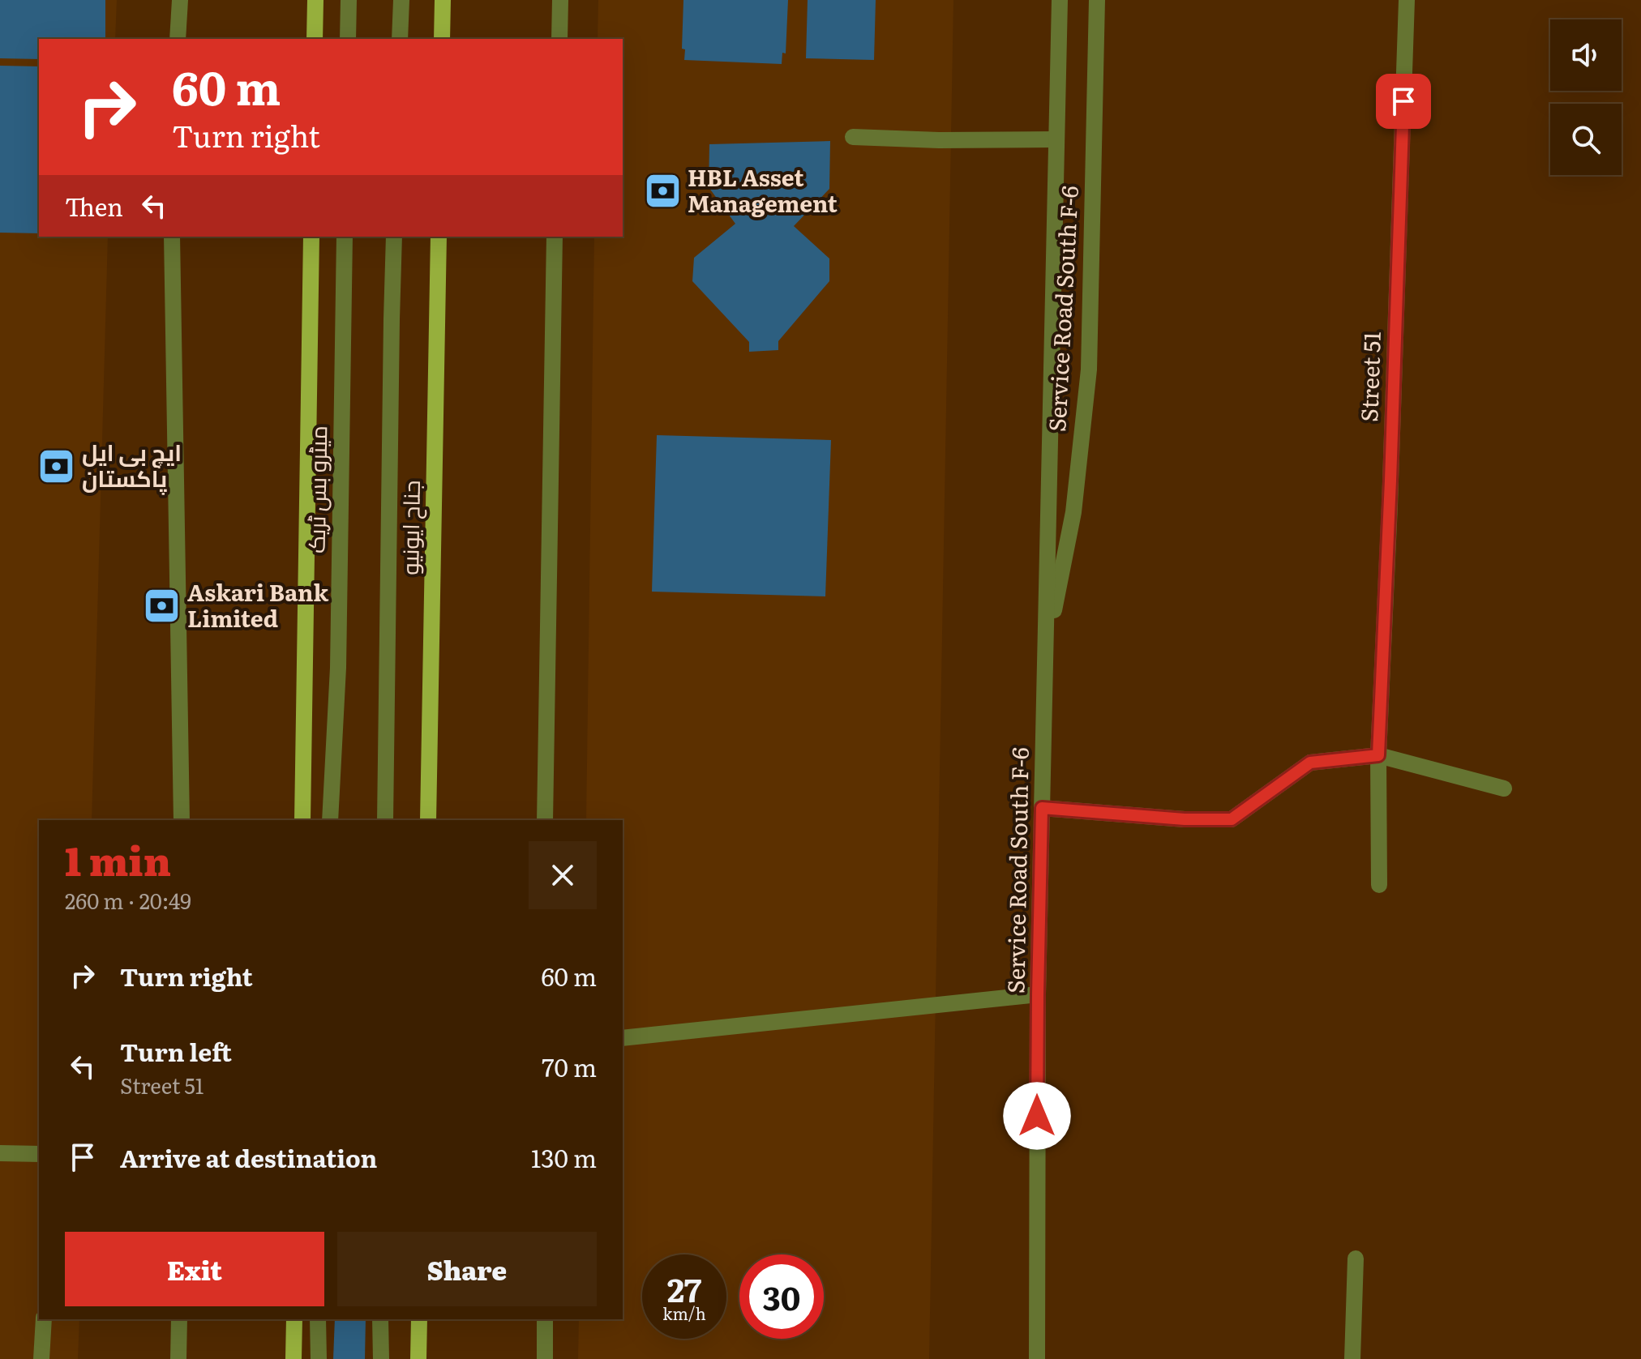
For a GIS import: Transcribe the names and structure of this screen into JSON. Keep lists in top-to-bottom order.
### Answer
{
  "streets": {
    "main road": ["جناح ایونیو"],
    "street": ["Service Road South F-6", "Street 51", "میٹرو بس ٹریک"]
  },
  "places": {
    "bank": ["HBL Asset Management", "ایچ بی ایل پاکستان", "Askari Bank Limited"]
  },
  "page": {
    "turn": ["60 m", "Turn right"],
    "then": "Then",
    "heading": ["1 min", "260 m · 20:49"],
    "list": [
      {
        "name": "Turn right",
        "value": "60 m"
      },
      {
        "name": "Turn left",
        "note": "Street 51",
        "value": "70 m"
      },
      {
        "name": "Arrive at destination",
        "value": "130 m"
      }
    ],
    "buttons": ["Exit", "Share"],
    "speed": "27 km/h",
    "limit": "30"
  }
}
